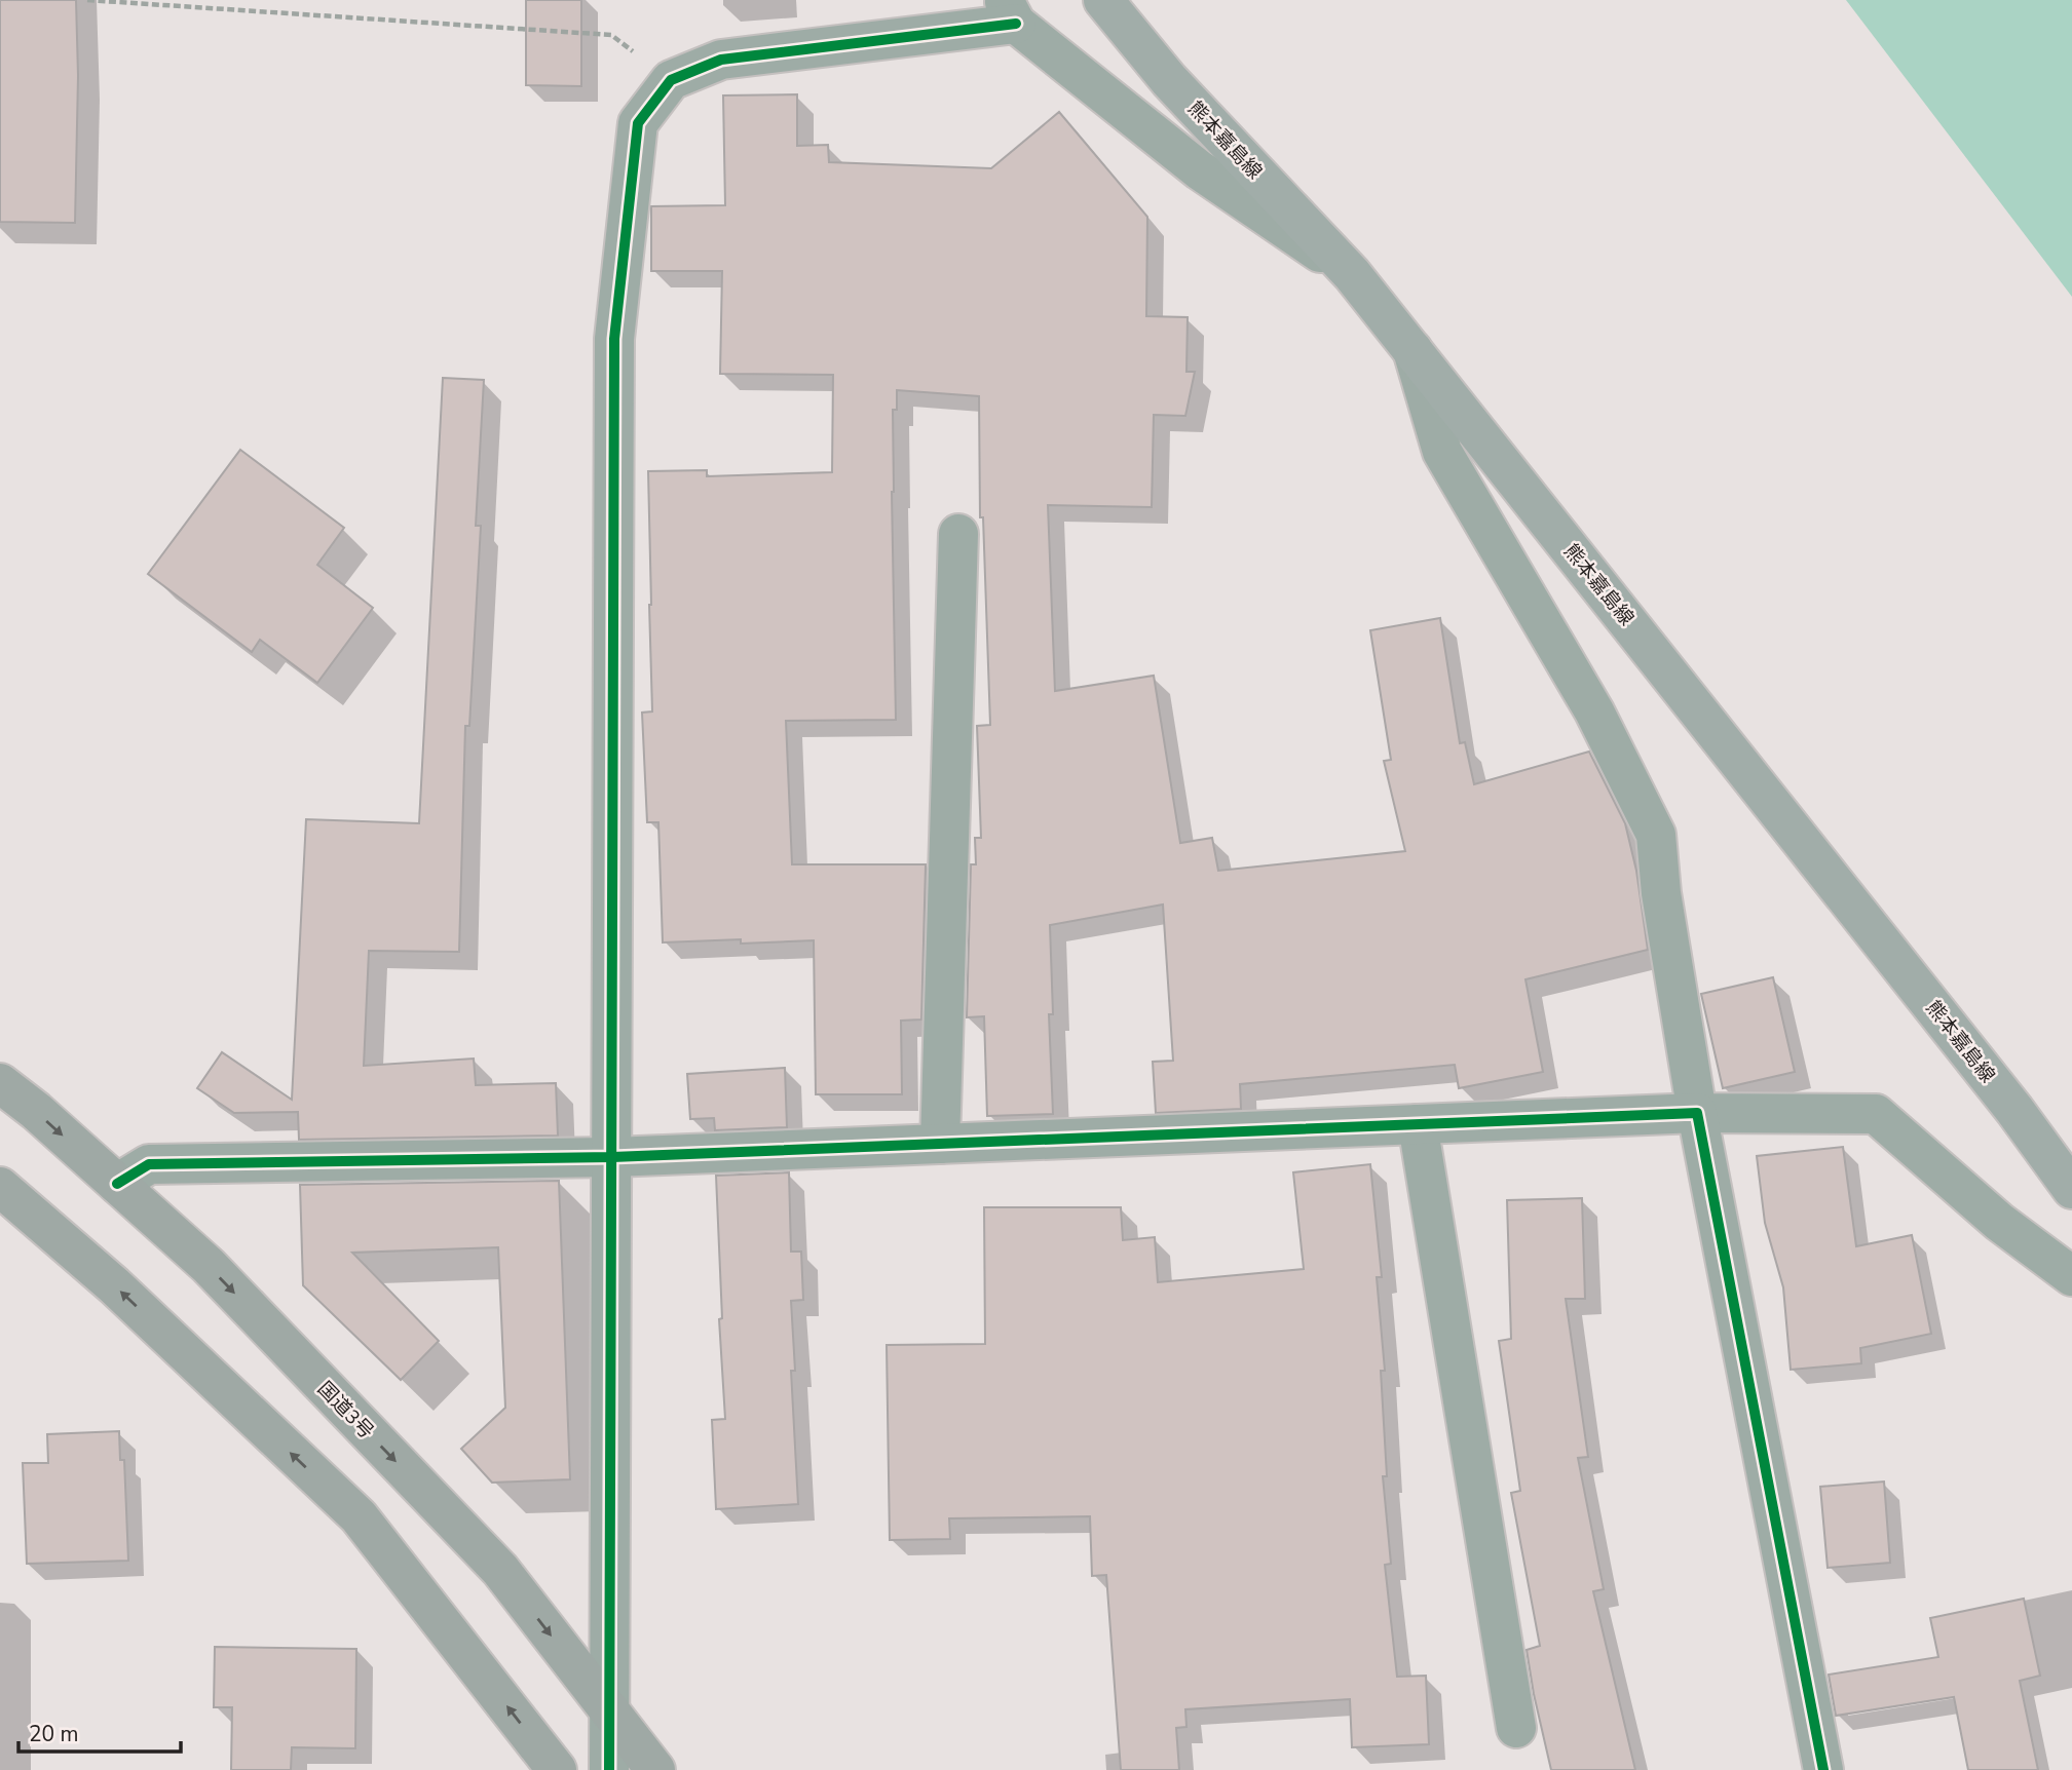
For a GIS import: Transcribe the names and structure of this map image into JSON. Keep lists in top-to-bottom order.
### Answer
{
  "streets": {
    "highway": ["国道3号"],
    "main road": ["熊本嘉島線"]
  },
  "scale_bar": "20 m"
}
